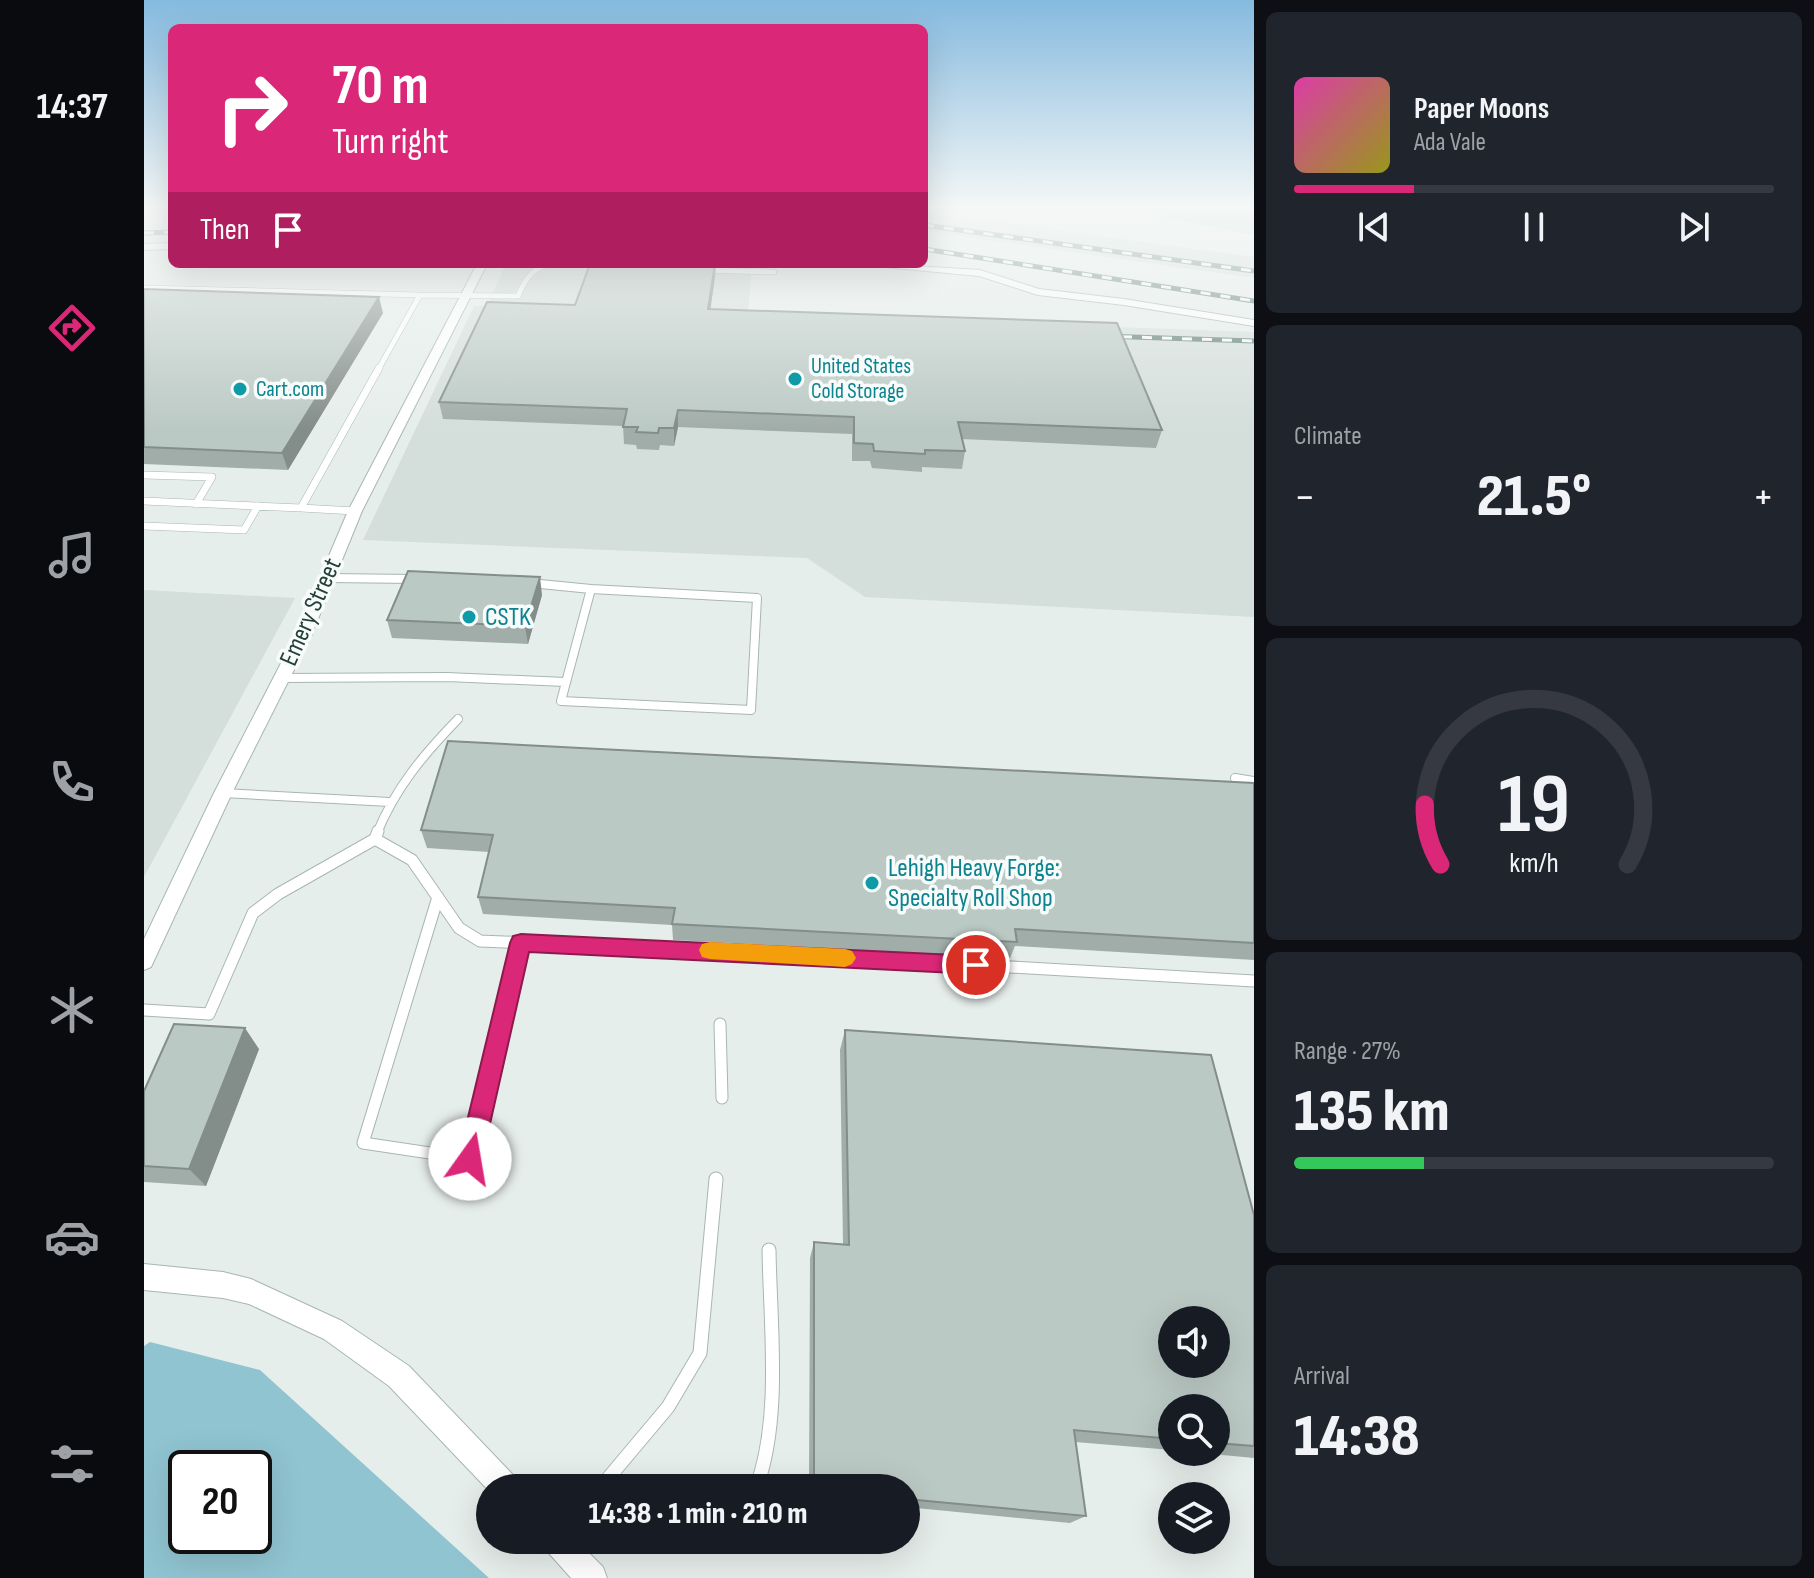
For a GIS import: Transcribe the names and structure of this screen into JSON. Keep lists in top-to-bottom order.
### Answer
{
  "streets": {
    "street": ["Emery Street"]
  },
  "places": [
    "United States Cold Storage",
    "Cart.com",
    "CSTK",
    "Lehigh Heavy Forge: Specialty Roll Shop"
  ],
  "page": {
    "tabs": "14:37",
    "turn": ["70 m", "Turn right"],
    "song": ["Paper Moons", "Ada Vale"],
    "then": "Then",
    "tile": [
      "Climate",
      ["Range · 27%", "135 km"],
      ["Arrival", "14:38"]
    ],
    "heat": ["−", "21.5°", "+"],
    "limit": "20",
    "trip": "14:38 · 1 min · 210 m",
    "gauge": ["19", "km/h"]
  }
}
